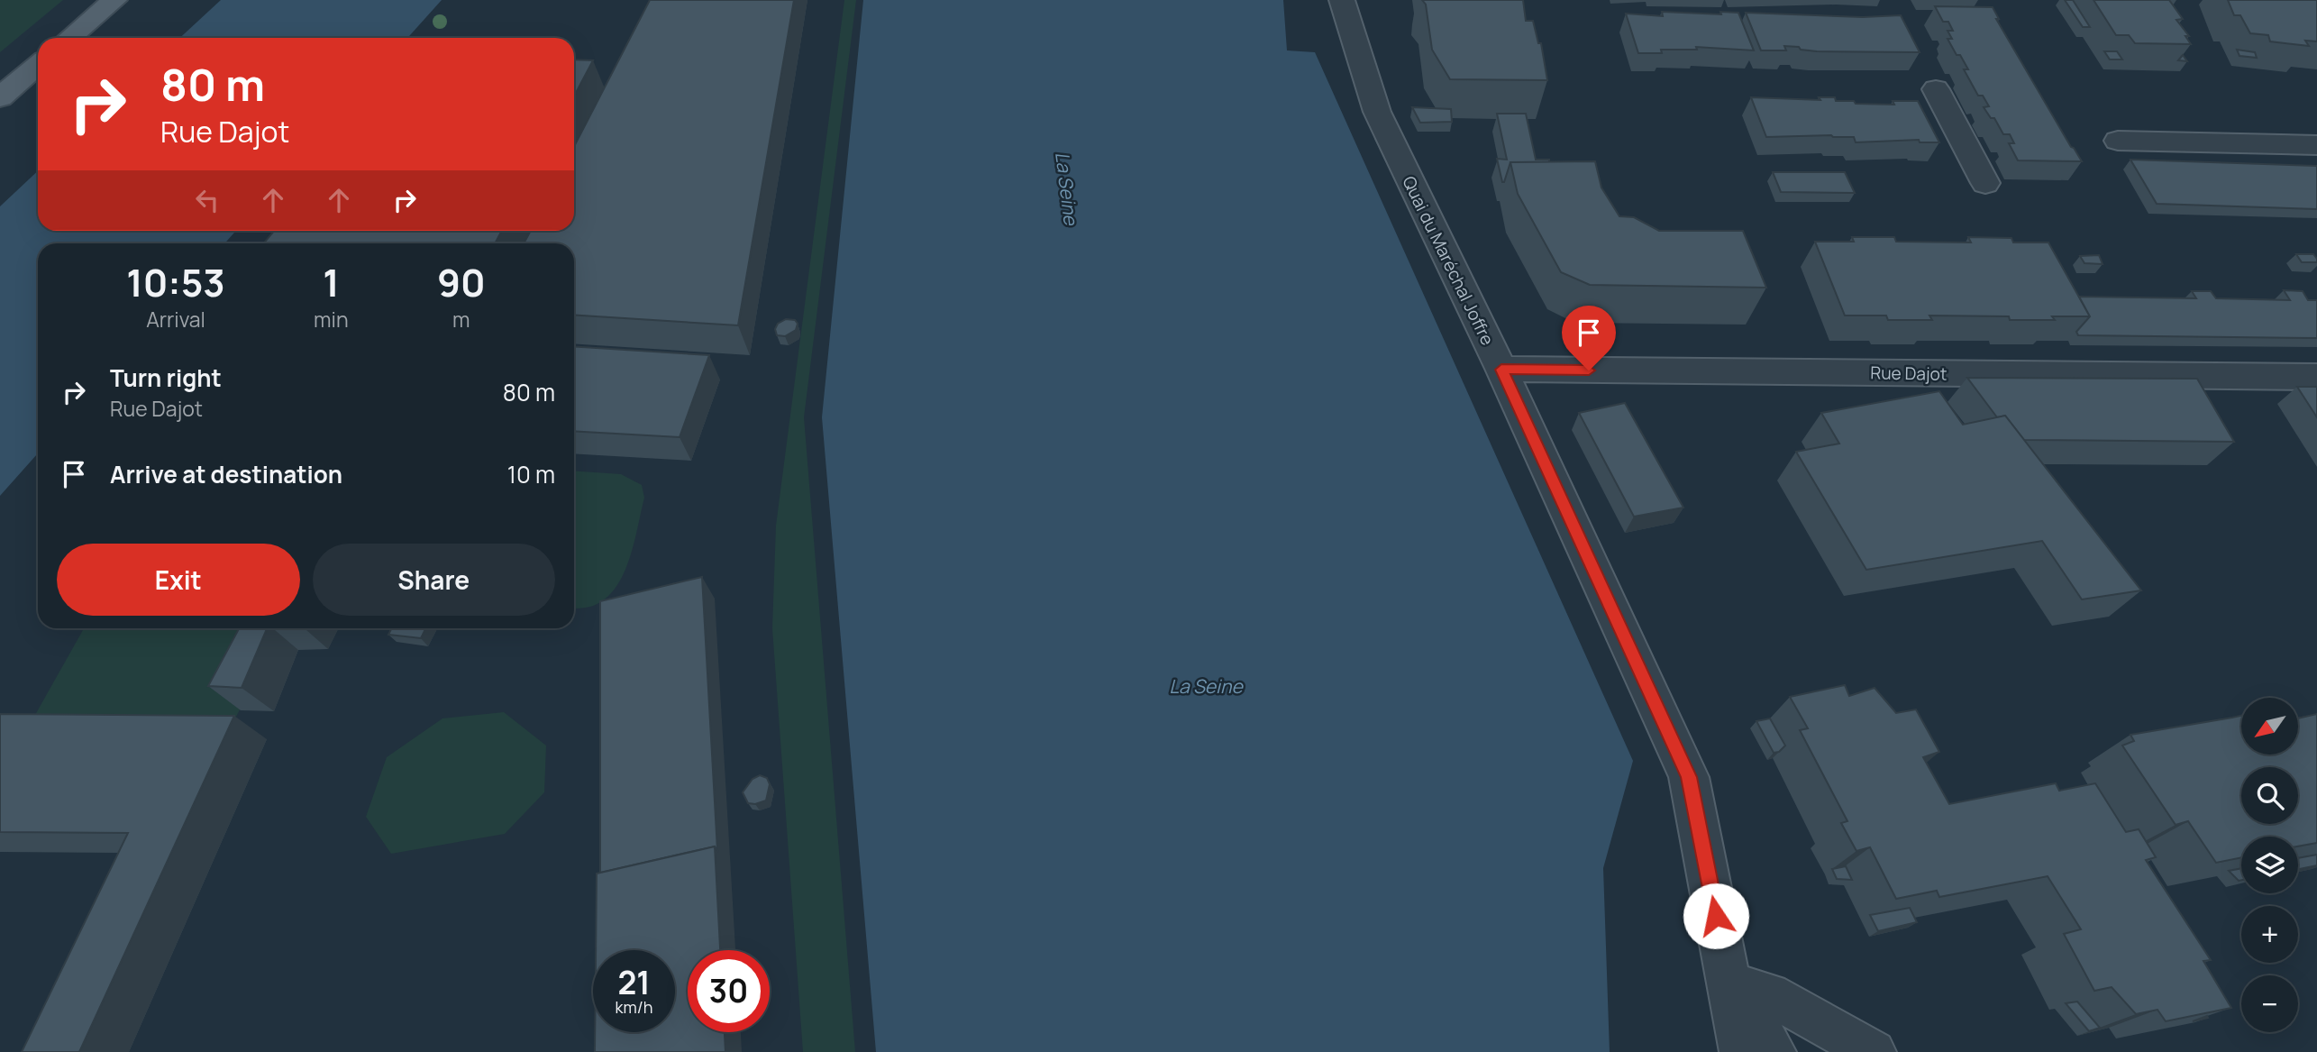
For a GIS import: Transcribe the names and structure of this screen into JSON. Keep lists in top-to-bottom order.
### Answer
{
  "streets": {
    "street": ["Quai du Maréchal Joffre", "Rue Dajot"]
  },
  "crossings": [
    ["Quai du Maréchal Joffre", "Rue Dajot"]
  ],
  "water": ["La Seine"],
  "north": "bottom left",
  "page": {
    "turn": ["80 m", "Rue Dajot"],
    "eta": [
      "10:53",
      "Arrival",
      "1",
      "min",
      "90",
      "m"
    ],
    "list": [
      {
        "name": "Turn right",
        "note": "Rue Dajot",
        "value": "80 m"
      },
      {
        "name": "Arrive at destination",
        "value": "10 m"
      }
    ],
    "buttons": ["Exit", "Share"],
    "map_buttons": ["+", "−"],
    "speed": "21 km/h",
    "limit": "30"
  }
}
